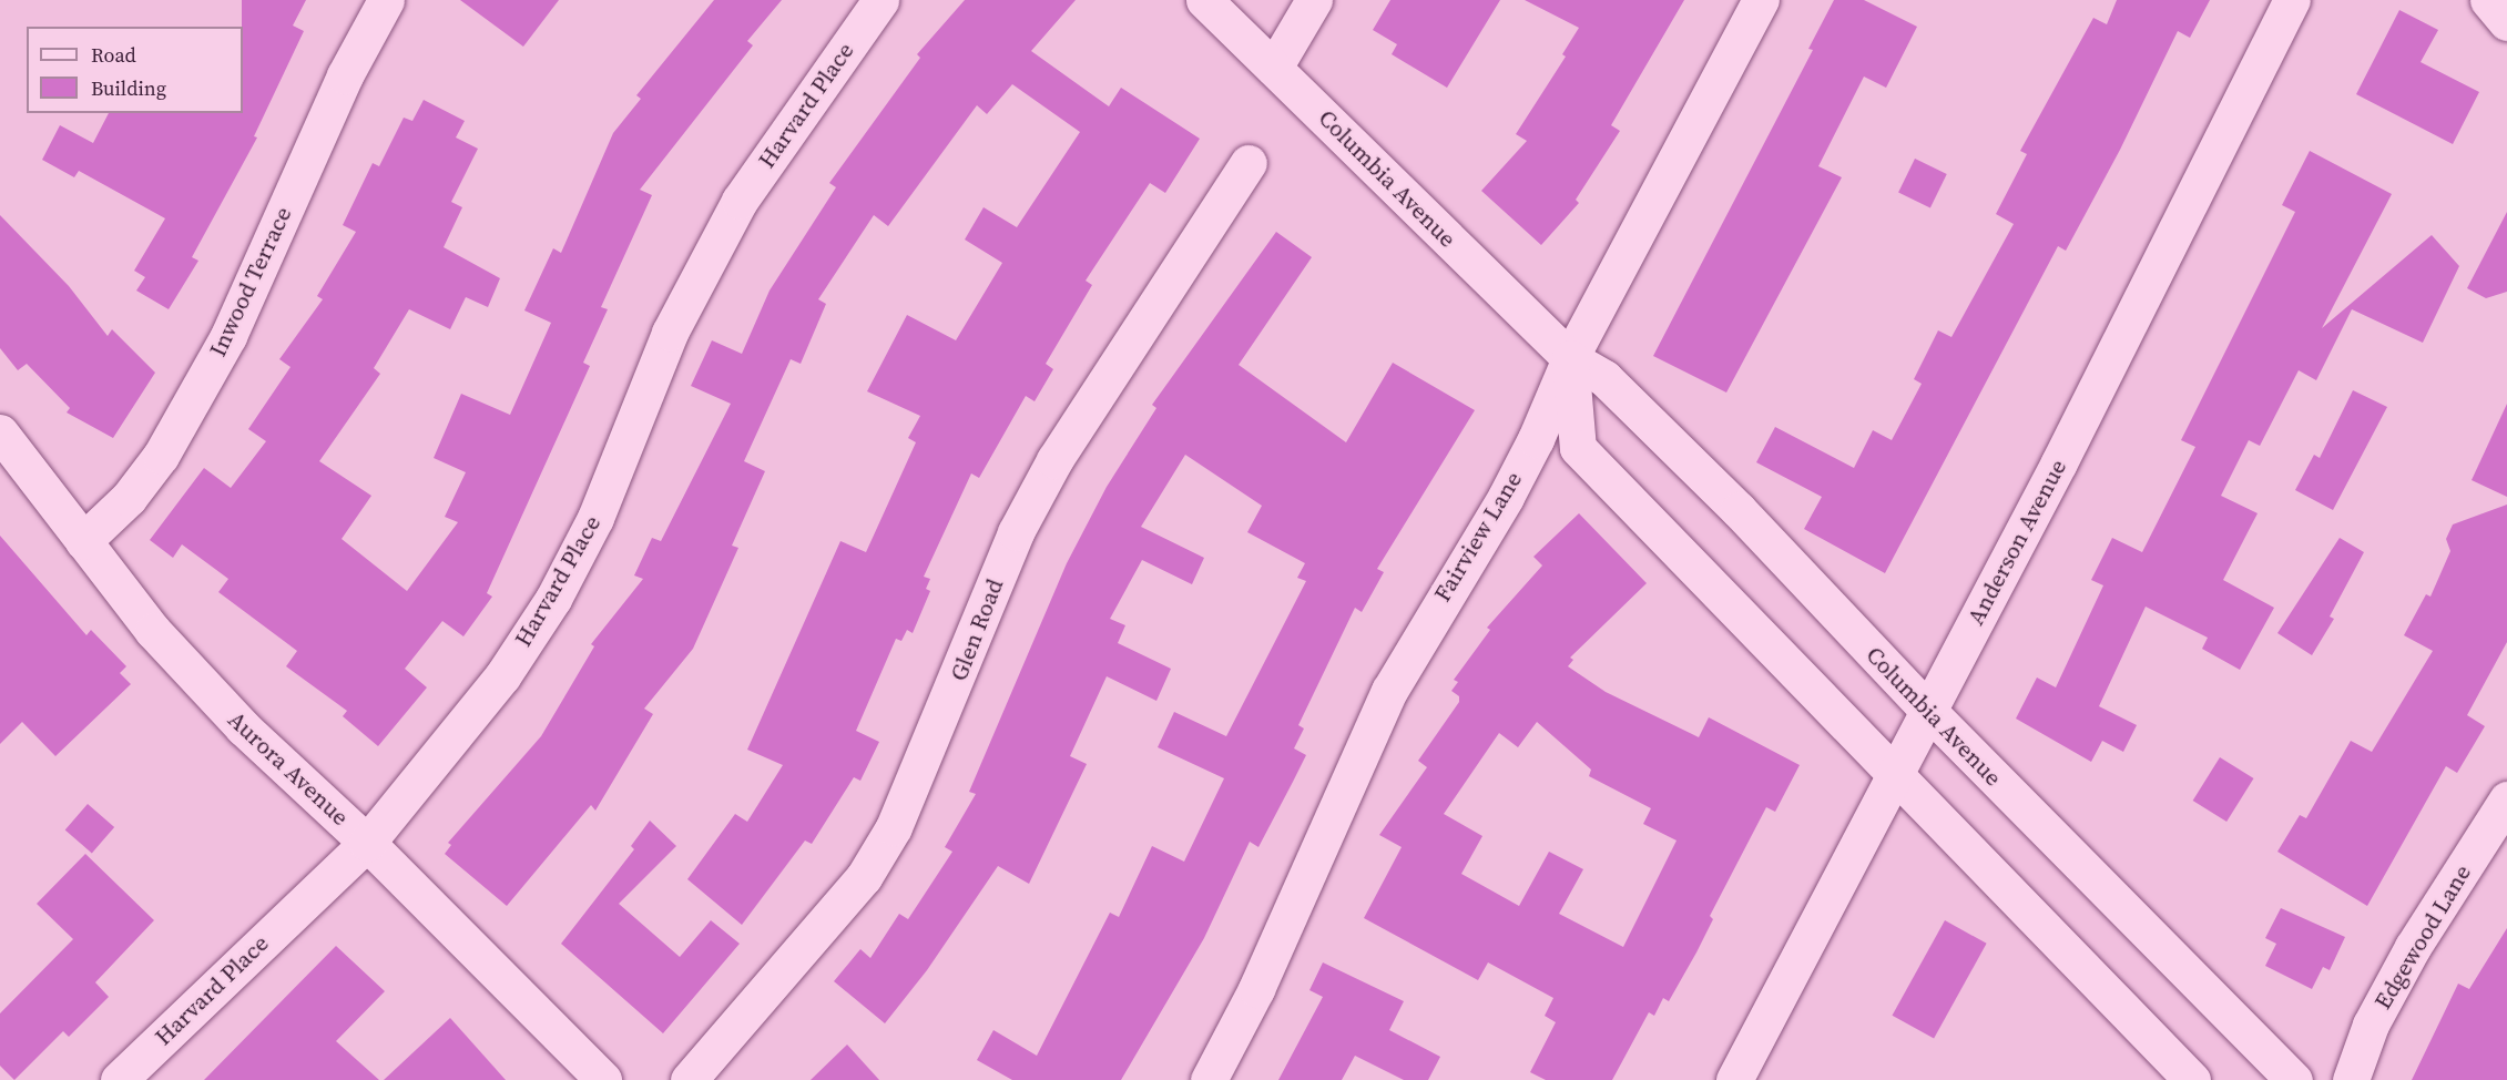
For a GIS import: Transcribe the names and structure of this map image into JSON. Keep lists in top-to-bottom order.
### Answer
{
  "streets": {
    "street": [
      "Harvard Place",
      "Columbia Avenue",
      "Inwood Terrace",
      "Fairview Lane",
      "Anderson Avenue",
      "Glen Road",
      "Aurora Avenue",
      "Edgewood Lane"
    ]
  },
  "crossings": [
    ["Harvard Place", "Aurora Avenue"],
    ["Columbia Avenue", "Fairview Lane"],
    ["Columbia Avenue", "Anderson Avenue"],
    ["Inwood Terrace", "Aurora Avenue"]
  ],
  "legend": ["Road", "Building"]
}
